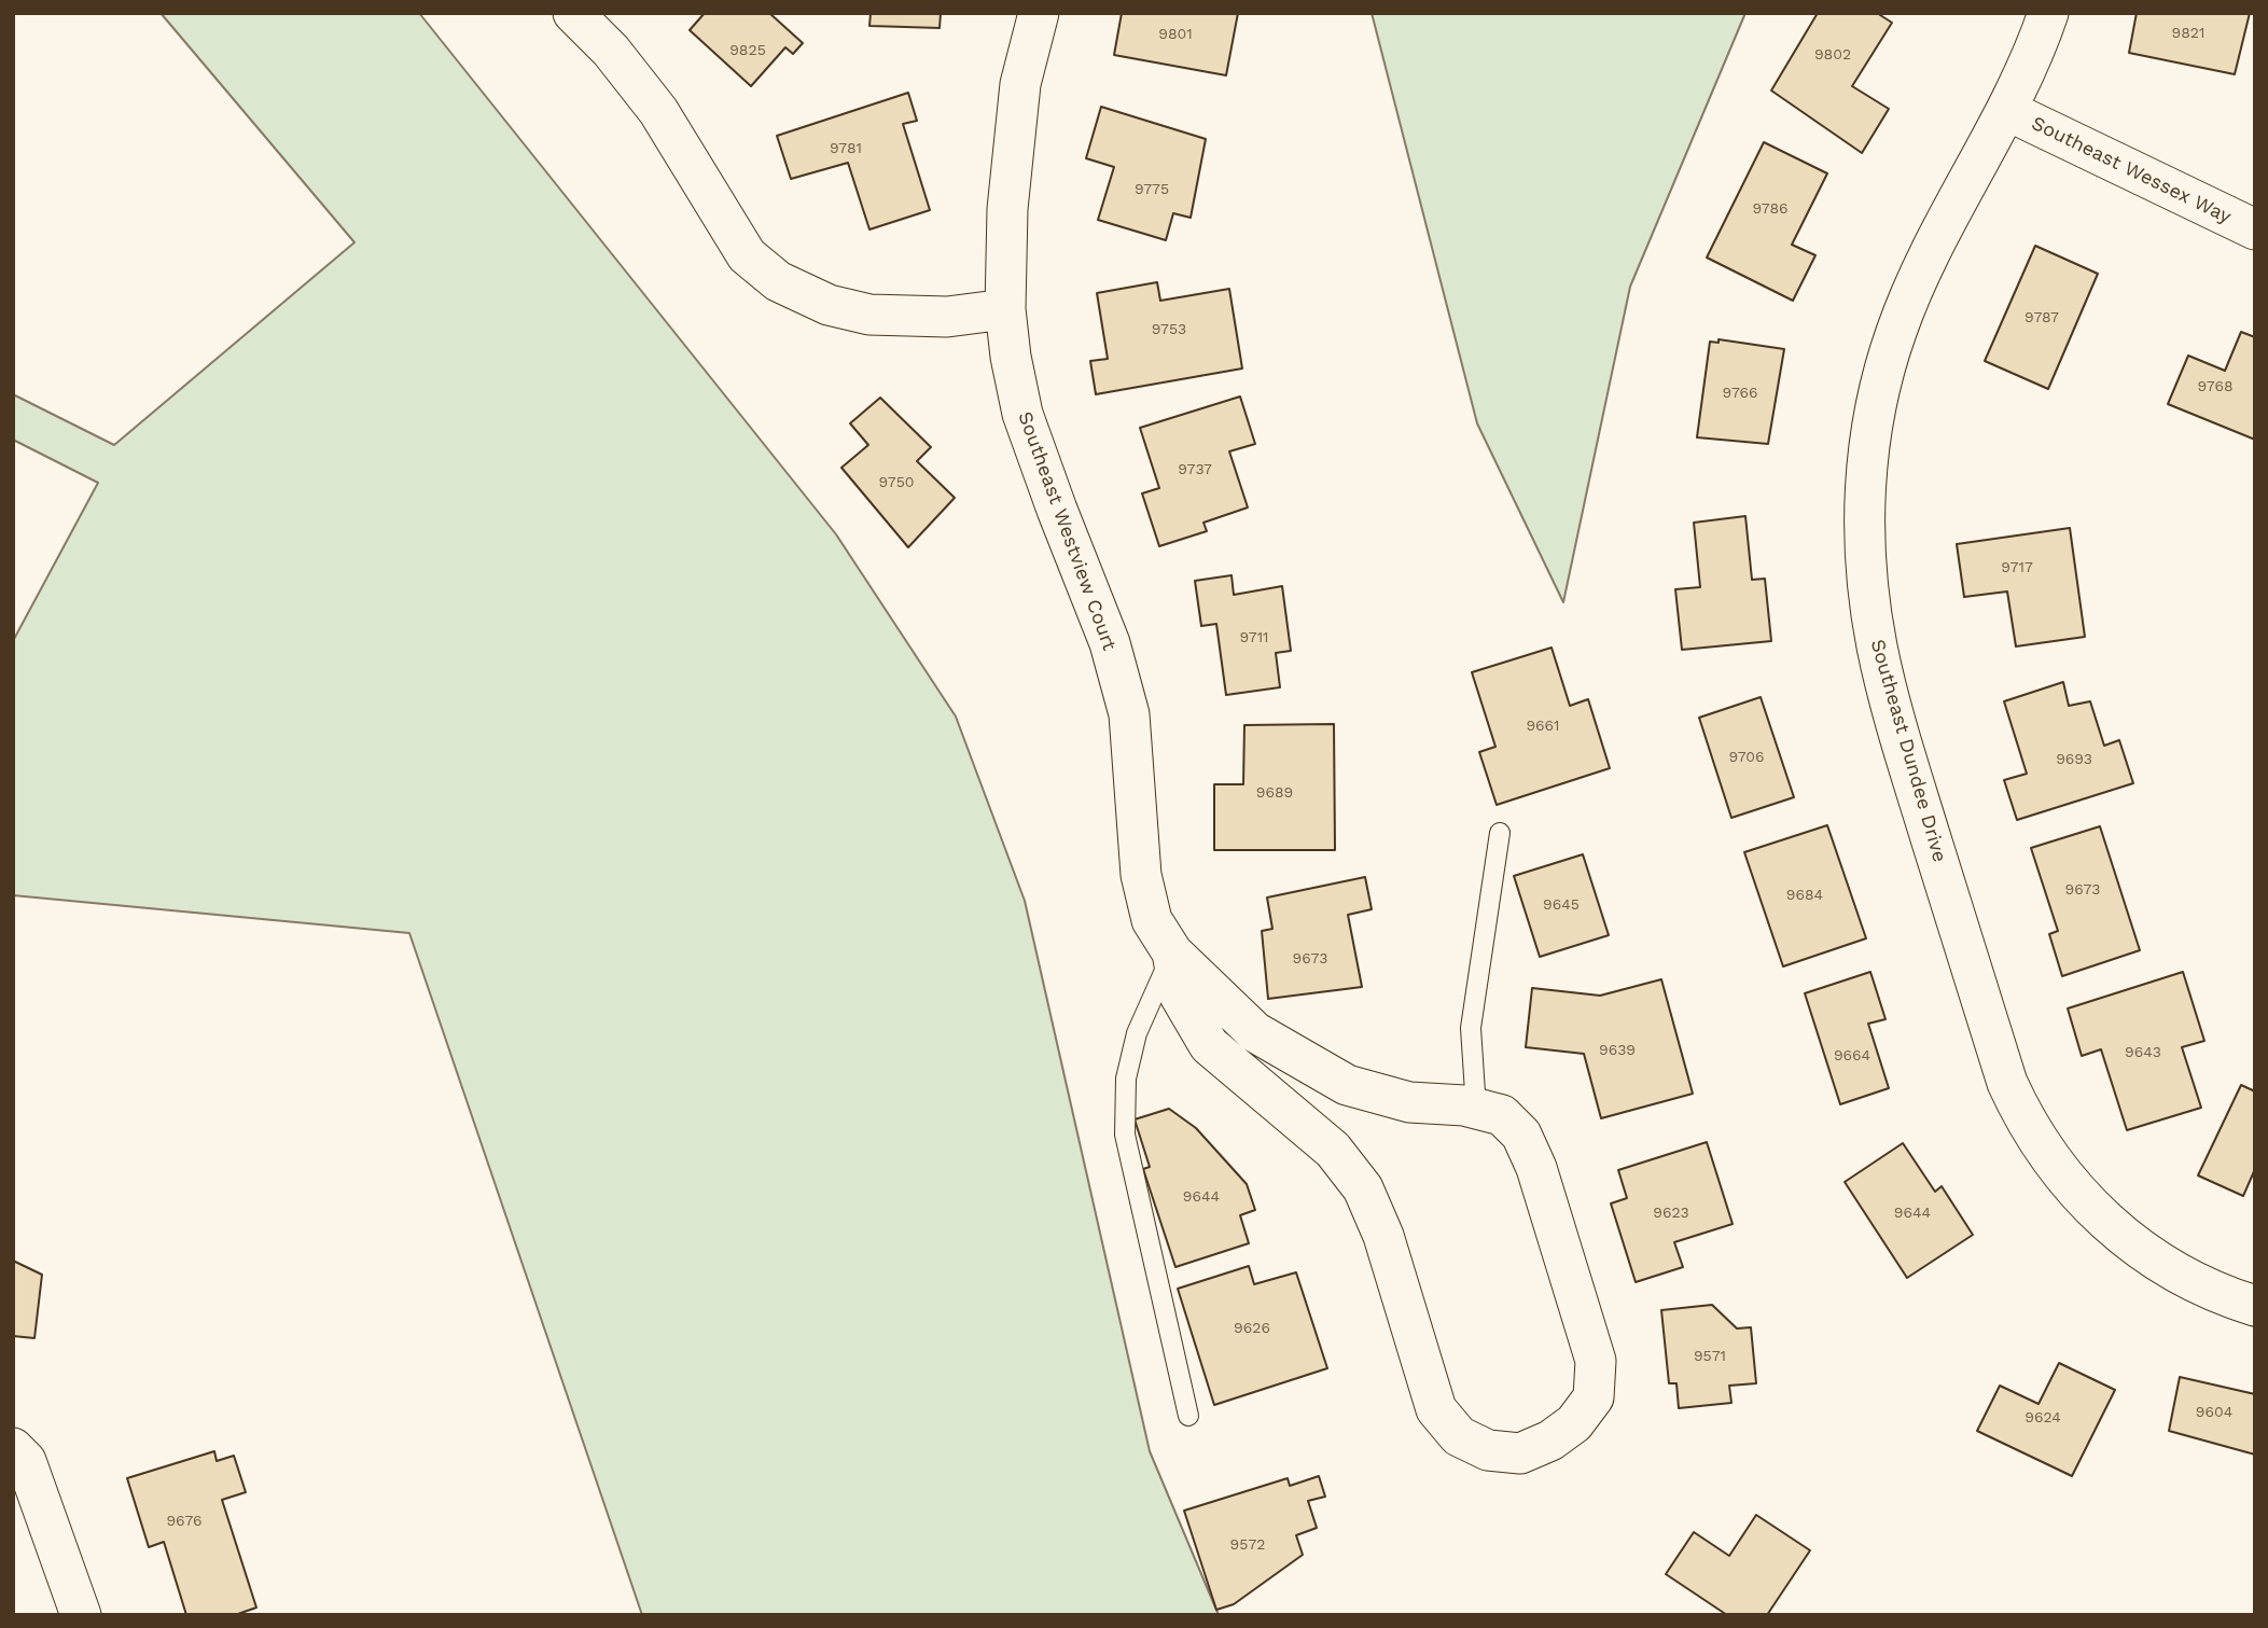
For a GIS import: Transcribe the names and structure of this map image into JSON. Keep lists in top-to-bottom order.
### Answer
{
  "streets": {
    "street": ["Southeast Wessex Way", "Southeast Westview Court", "Southeast Dundee Drive"]
  },
  "crossings": [
    ["Southeast Wessex Way", "Southeast Dundee Drive"]
  ],
  "house_numbers": [
    "9821",
    "9801",
    "9825",
    "9802",
    "9781",
    "9775",
    "9786",
    "9787",
    "9753",
    "9768",
    "9766",
    "9737",
    "9750",
    "9717",
    "9711",
    "9661",
    "9706",
    "9693",
    "9689",
    "9673",
    "9684",
    "9645",
    "9673",
    "9639",
    "9643",
    "9664",
    "9644",
    "9623",
    "9644",
    "9626",
    "9571",
    "9604",
    "9624",
    "9676",
    "9572"
  ]
}
